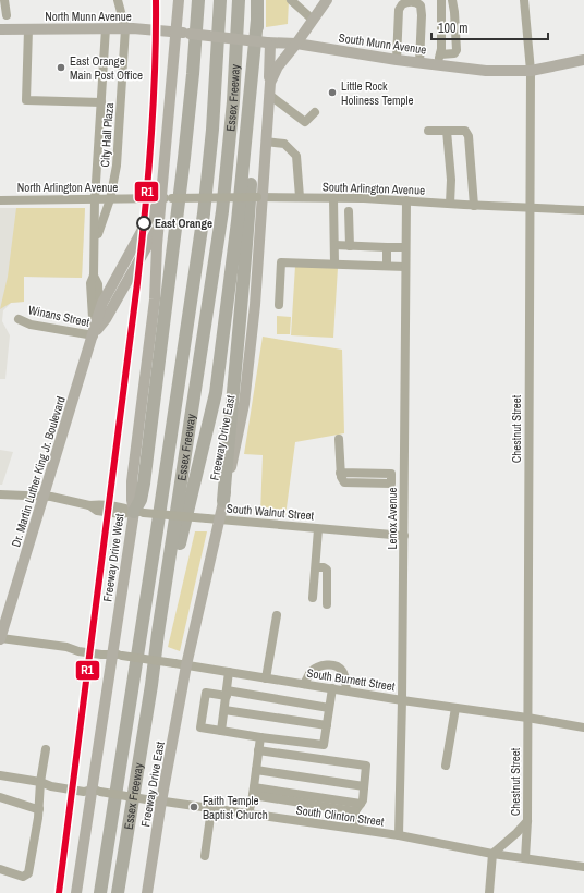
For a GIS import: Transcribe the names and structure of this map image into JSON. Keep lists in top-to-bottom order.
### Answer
{
  "streets": {
    "highway": ["Essex Freeway"],
    "main road": [
      "North Munn Avenue",
      "South Munn Avenue",
      "Freeway Drive East",
      "Dr. Martin Luther King Jr. Boulevard",
      "Freeway Drive West"
    ],
    "street": [
      "City Hall Plaza",
      "North Arlington Avenue",
      "South Arlington Avenue",
      "Winans Street",
      "Chestnut Street",
      "South Walnut Street",
      "Lenox Avenue",
      "South Burnett Street",
      "South Clinton Street"
    ]
  },
  "crossings": [
    ["North Munn Avenue", "South Munn Avenue"],
    ["North Munn Avenue", "City Hall Plaza"],
    ["North Munn Avenue", "Dr. Martin Luther King Jr. Boulevard"],
    ["South Munn Avenue", "Chestnut Street"],
    ["South Munn Avenue", "Freeway Drive East"],
    ["South Munn Avenue", "Dr. Martin Luther King Jr. Boulevard"],
    ["City Hall Plaza", "North Arlington Avenue"],
    ["City Hall Plaza", "Winans Street"],
    ["City Hall Plaza", "Dr. Martin Luther King Jr. Boulevard"],
    ["North Arlington Avenue", "South Arlington Avenue"],
    ["North Arlington Avenue", "Dr. Martin Luther King Jr. Boulevard"],
    ["South Arlington Avenue", "Chestnut Street"],
    ["South Arlington Avenue", "Freeway Drive East"],
    ["South Arlington Avenue", "Dr. Martin Luther King Jr. Boulevard"],
    ["South Arlington Avenue", "Lenox Avenue"],
    ["Winans Street", "Dr. Martin Luther King Jr. Boulevard"],
    ["Chestnut Street", "South Burnett Street"],
    ["Chestnut Street", "South Clinton Street"],
    ["Freeway Drive East", "South Walnut Street"],
    ["Freeway Drive East", "South Burnett Street"],
    ["Freeway Drive East", "South Clinton Street"],
    ["Dr. Martin Luther King Jr. Boulevard", "South Walnut Street"],
    ["Dr. Martin Luther King Jr. Boulevard", "Freeway Drive West"],
    ["Dr. Martin Luther King Jr. Boulevard", "South Burnett Street"],
    ["South Walnut Street", "Lenox Avenue"],
    ["South Walnut Street", "Freeway Drive West"],
    ["Lenox Avenue", "South Burnett Street"],
    ["Lenox Avenue", "South Clinton Street"],
    ["Freeway Drive West", "South Burnett Street"],
    ["Freeway Drive West", "South Clinton Street"]
  ],
  "places": [
    "East Orange Main Post Office",
    "Little Rock Holiness Temple",
    "East Orange",
    "Faith Temple Baptist Church"
  ],
  "lines": ["transit line R1"],
  "scale_bar": "100 m"
}
